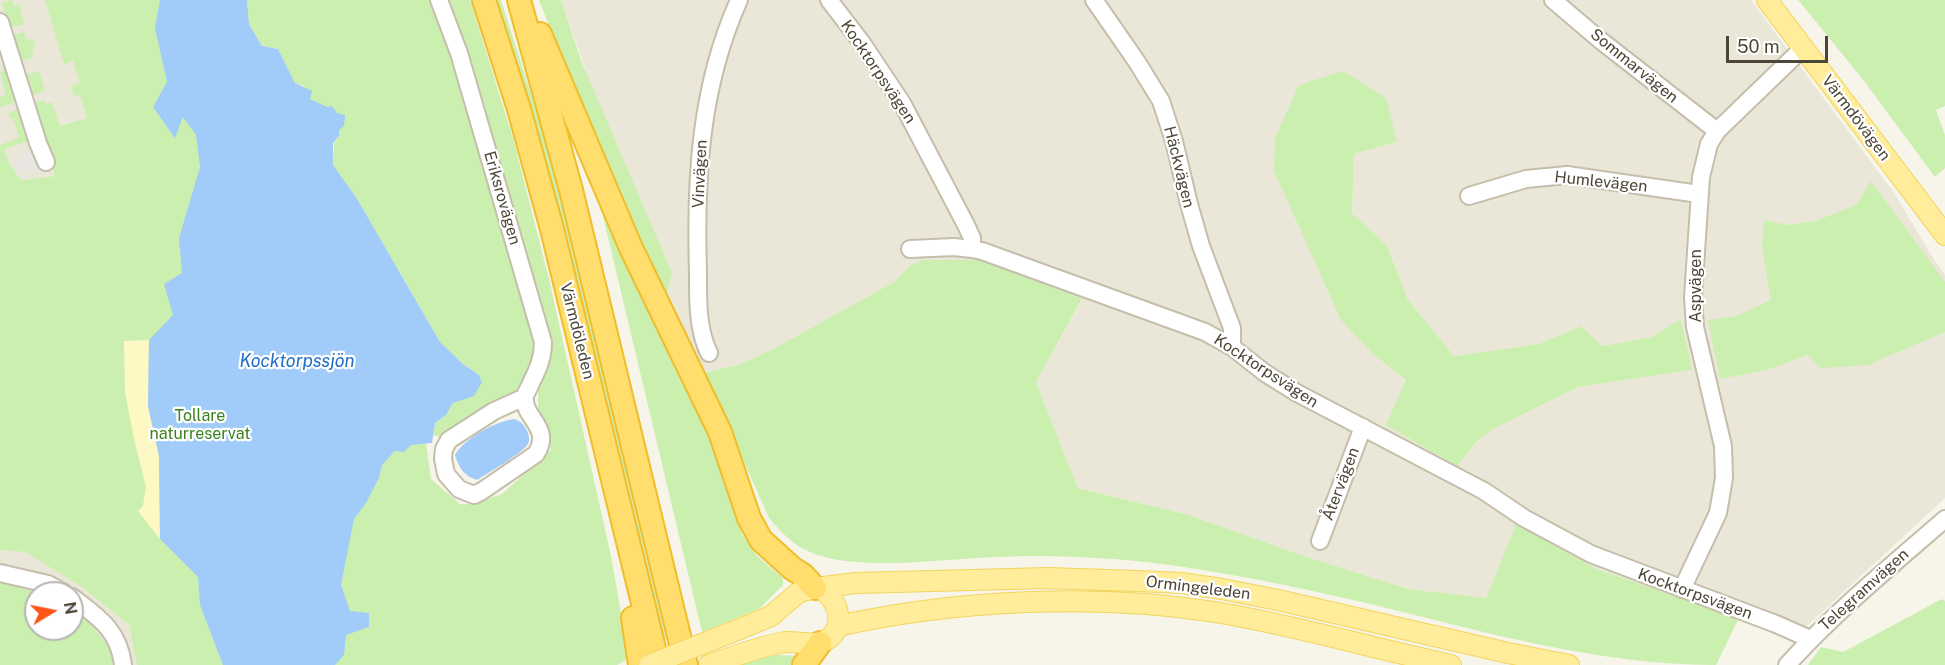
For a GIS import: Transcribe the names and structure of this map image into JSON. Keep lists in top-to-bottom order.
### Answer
{
  "streets": {
    "highway": ["Värmdöleden"],
    "main road": ["Värmdövägen", "Ormingeleden"],
    "street": [
      "Sommarvägen",
      "Kocktorpsvägen",
      "Häckvägen",
      "Vinvägen",
      "Humlevägen",
      "Eriksrovägen",
      "Aspvägen",
      "Återvägen",
      "Telegramvägen"
    ]
  },
  "crossings": [
    ["Sommarvägen", "Aspvägen"],
    ["Kocktorpsvägen", "Häckvägen"],
    ["Kocktorpsvägen", "Aspvägen"],
    ["Kocktorpsvägen", "Återvägen"],
    ["Kocktorpsvägen", "Telegramvägen"],
    ["Värmdövägen", "Aspvägen"],
    ["Humlevägen", "Aspvägen"]
  ],
  "water": ["Kocktorpssjön"],
  "parks": ["Tollare naturreservat"],
  "scale_bar": "50 m",
  "north": "right"
}
